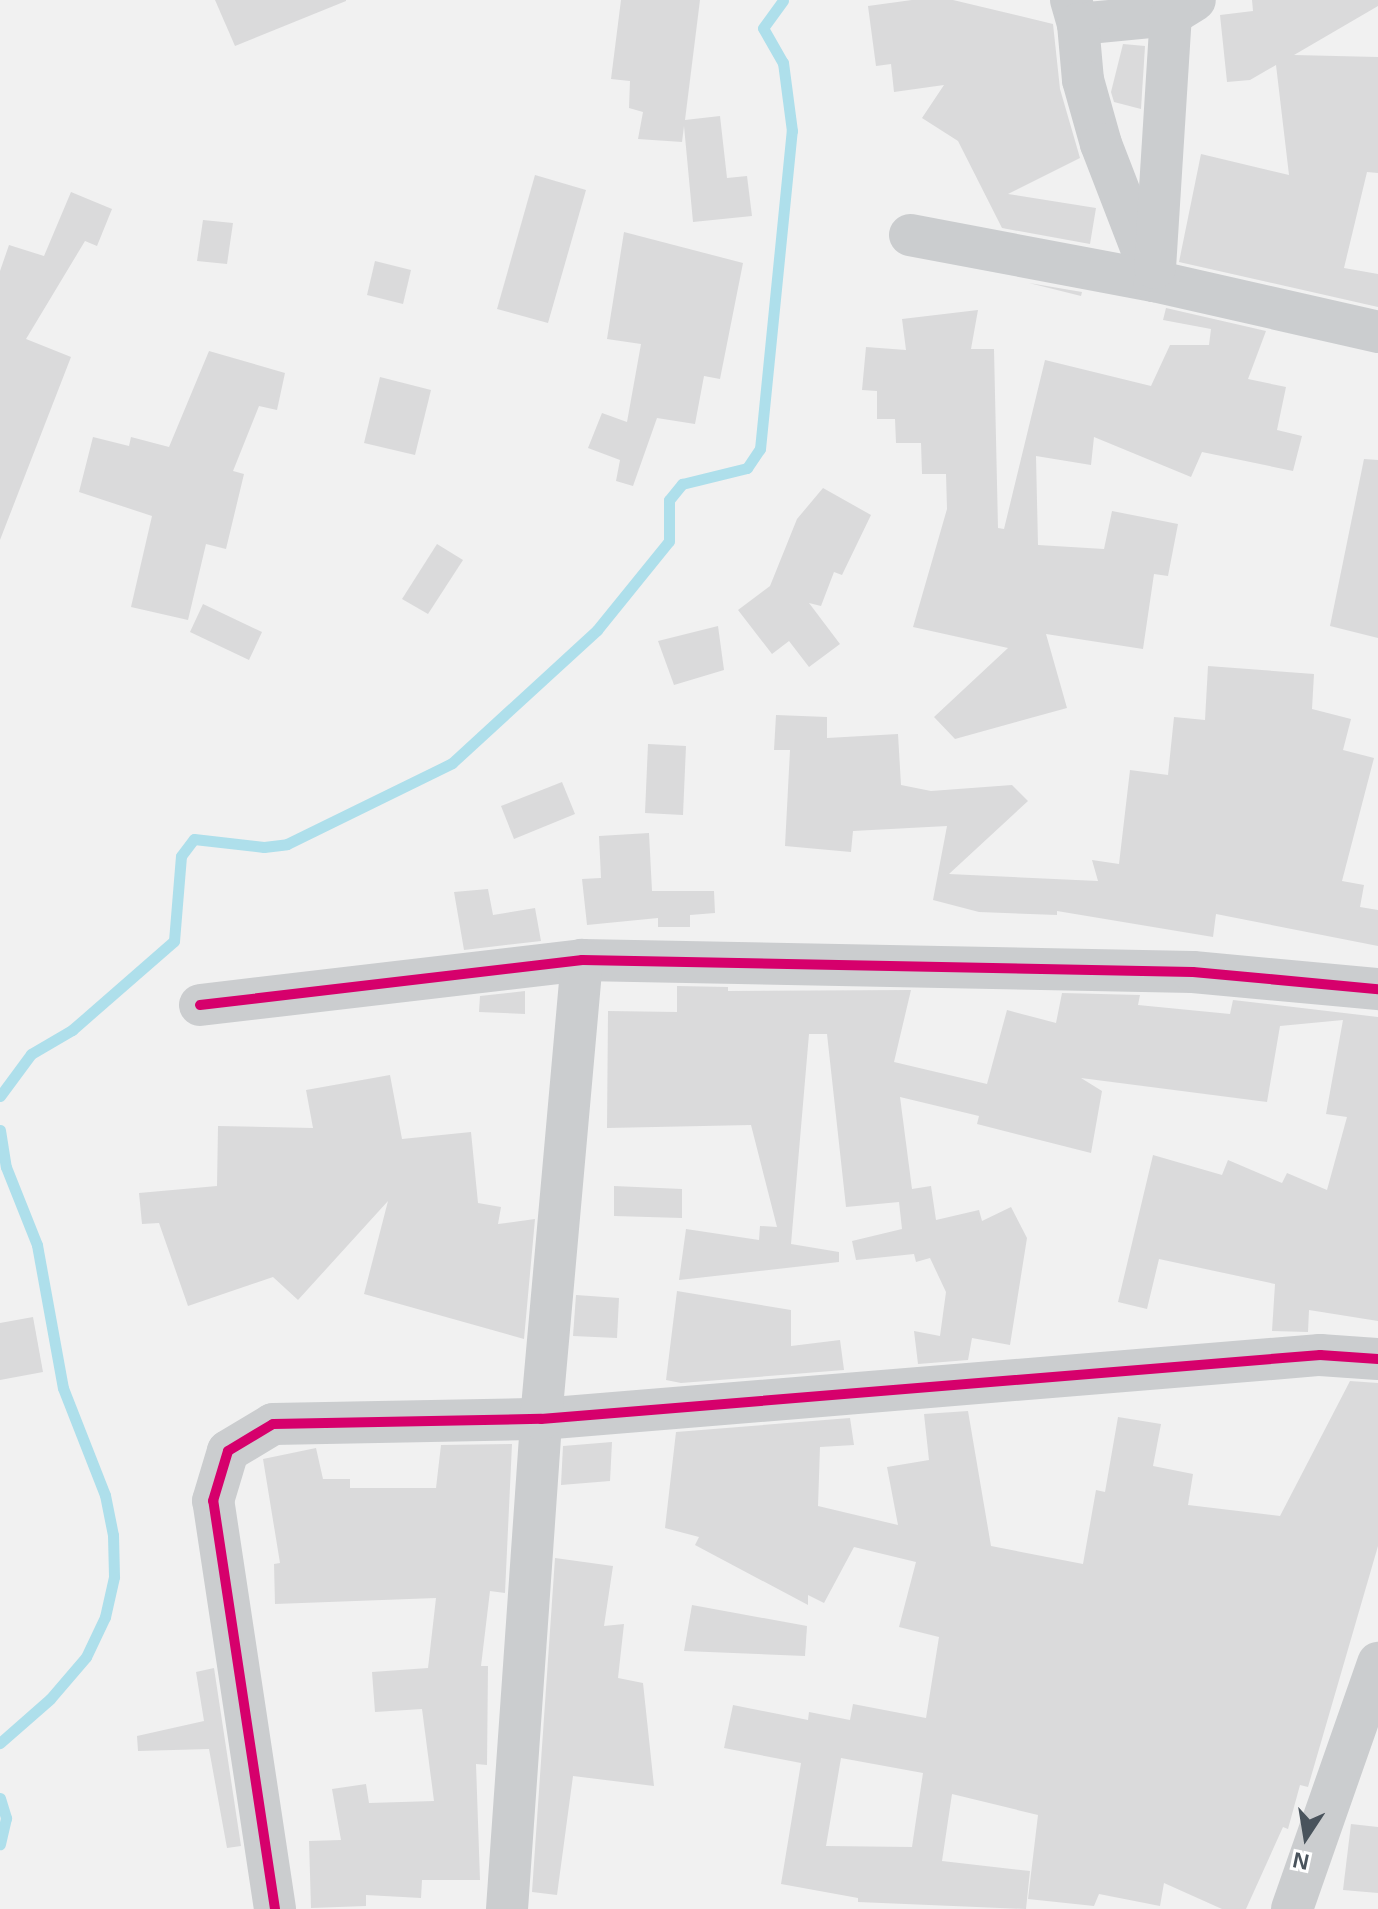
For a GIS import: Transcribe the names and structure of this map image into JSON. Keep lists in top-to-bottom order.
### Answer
{
  "north": "bottom"
}
